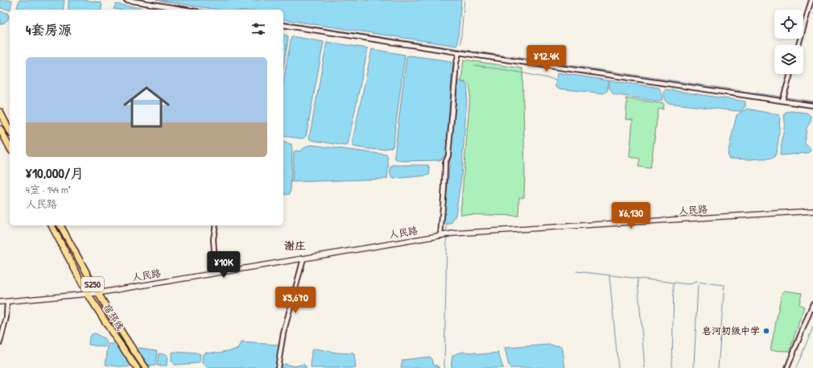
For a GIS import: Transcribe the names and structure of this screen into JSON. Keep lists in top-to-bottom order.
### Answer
{
  "streets": {
    "main road": ["S250", "宿邳线"],
    "street": ["人民路"]
  },
  "crossings": [
    ["人民路", "宿邳线"]
  ],
  "districts": ["谢庄"],
  "places": ["皂河初级中学"],
  "page": {
    "heading": "4套房源",
    "price": [
      "¥12.4K",
      "¥6,130",
      "¥10K",
      "¥5,670"
    ],
    "list": [
      {
        "name": "¥10,000/月",
        "note": "4室 · 144 m² · 人民路"
      }
    ]
  }
}
